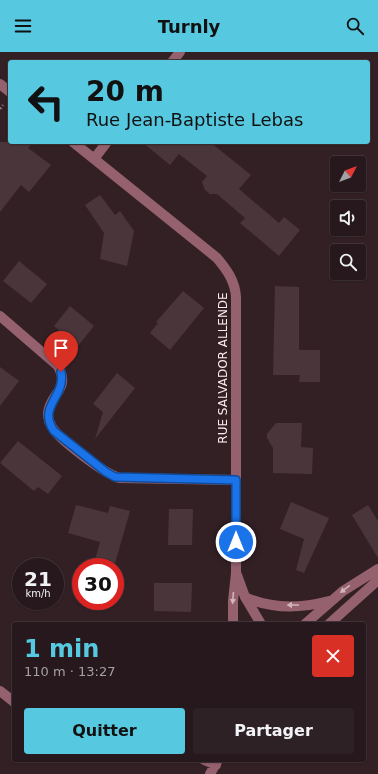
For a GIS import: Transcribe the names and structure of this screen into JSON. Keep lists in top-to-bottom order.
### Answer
{
  "streets": {
    "street": ["RUE SALVADOR ALLENDE"]
  },
  "north": "top right",
  "page": {
    "header": "Turnly",
    "turn": ["20 m", "Rue Jean-Baptiste Lebas"],
    "speed": "21 km/h",
    "limit": "30",
    "heading": ["1 min", "110 m · 13:27"],
    "buttons": ["Quitter", "Partager"]
  }
}
